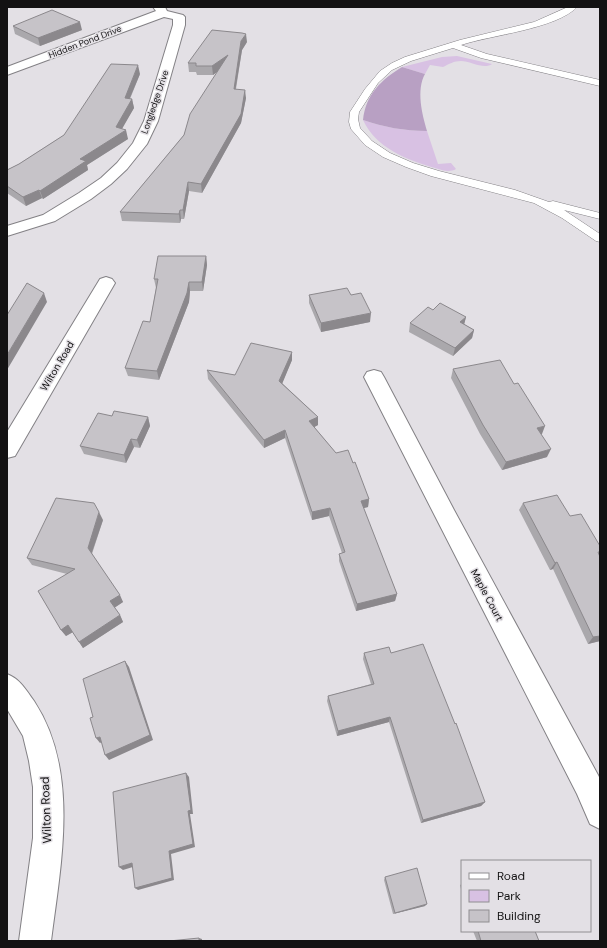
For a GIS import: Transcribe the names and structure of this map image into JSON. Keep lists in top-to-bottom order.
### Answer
{
  "streets": {
    "street": [
      "Hidden Pond Drive",
      "Longledge Drive",
      "Wilton Road",
      "Maple Court"
    ]
  },
  "crossings": [
    ["Hidden Pond Drive", "Longledge Drive"]
  ],
  "legend": ["Road", "Park", "Building"]
}
